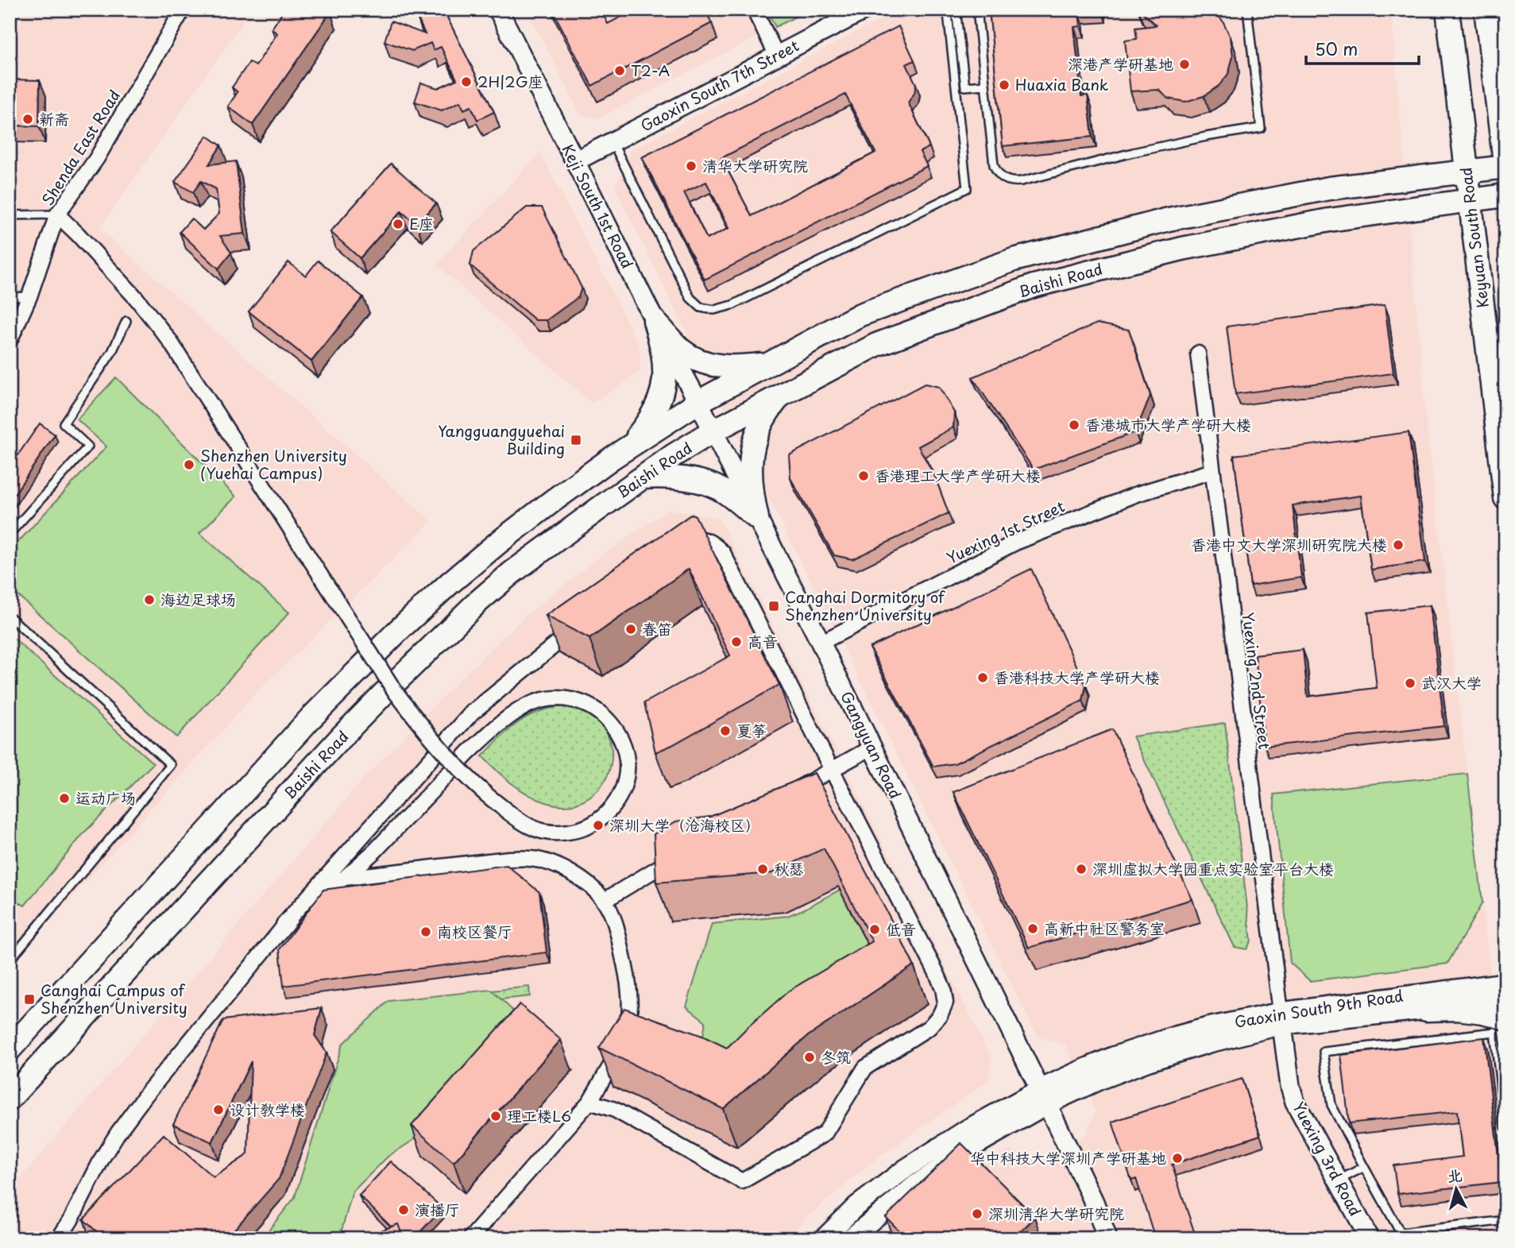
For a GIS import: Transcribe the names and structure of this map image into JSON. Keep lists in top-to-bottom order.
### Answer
{
  "streets": {
    "main road": ["Keyuan South Road", "Baishi Road"],
    "street": [
      "Gaoxin South 7th Street",
      "Shenda East Road",
      "Keji South 1st Road",
      "Yuexing 1st Street",
      "Yuexing 2nd Street",
      "Gangyuan Road",
      "Gaoxin South 9th Road",
      "Yuexing 3rd Road"
    ]
  },
  "crossings": [
    ["Gaoxin South 7th Street", "Keji South 1st Road"],
    ["Keji South 1st Road", "Baishi Road"],
    ["Keji South 1st Road", "Gangyuan Road"],
    ["Keyuan South Road", "Baishi Road"],
    ["Baishi Road", "Gangyuan Road"],
    ["Yuexing 1st Street", "Yuexing 2nd Street"],
    ["Yuexing 1st Street", "Gangyuan Road"],
    ["Yuexing 2nd Street", "Gaoxin South 9th Road"],
    ["Yuexing 2nd Street", "Yuexing 3rd Road"],
    ["Gangyuan Road", "Gaoxin South 9th Road"],
    ["Gaoxin South 9th Road", "Yuexing 3rd Road"]
  ],
  "places": {
    "other": [
      "深港产学研基地",
      "T2-A",
      "2H|2G座",
      "Huaxia Bank",
      "新斋",
      "清华大学研究院",
      "E座",
      "香港城市大学产学研大楼",
      "Shenzhen University (Yuehai Campus)",
      "香港理工大学产学研大楼",
      "香港中文大学深圳研究院大楼",
      "海边足球场",
      "春笛",
      "高音",
      "香港科技大学产学研大楼",
      "武汉大学",
      "夏筝",
      "运动广场",
      "深圳大学（沧海校区）",
      "秋瑟",
      "深圳虚拟大学园重点实验室平台大楼",
      "高新中社区警务室",
      "低音",
      "南校区餐厅",
      "冬筑",
      "设计教学楼",
      "理工楼L6",
      "华中科技大学深圳产学研基地",
      "演播厅",
      "深圳清华大学研究院"
    ],
    "transit": ["Yangguangyuehai Building", "Canghai Dormitory of Shenzhen University", "Canghai Campus of Shenzhen University"]
  },
  "scale_bar": "50 m",
  "north": "top"
}
